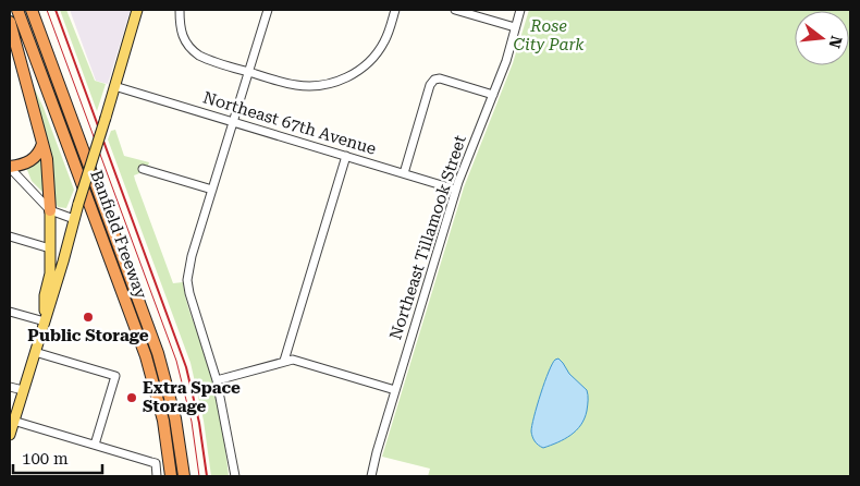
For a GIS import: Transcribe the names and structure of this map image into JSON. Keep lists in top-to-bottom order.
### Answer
{
  "streets": {
    "highway": ["Banfield Freeway"],
    "street": ["Northeast 67th Avenue", "Northeast Tillamook Street"]
  },
  "crossings": [
    ["Northeast 67th Avenue", "Northeast Tillamook Street"]
  ],
  "parks": ["Rose City Park"],
  "places": ["Public Storage", "Extra Space Storage"],
  "scale_bar": "100 m",
  "north": "right"
}
